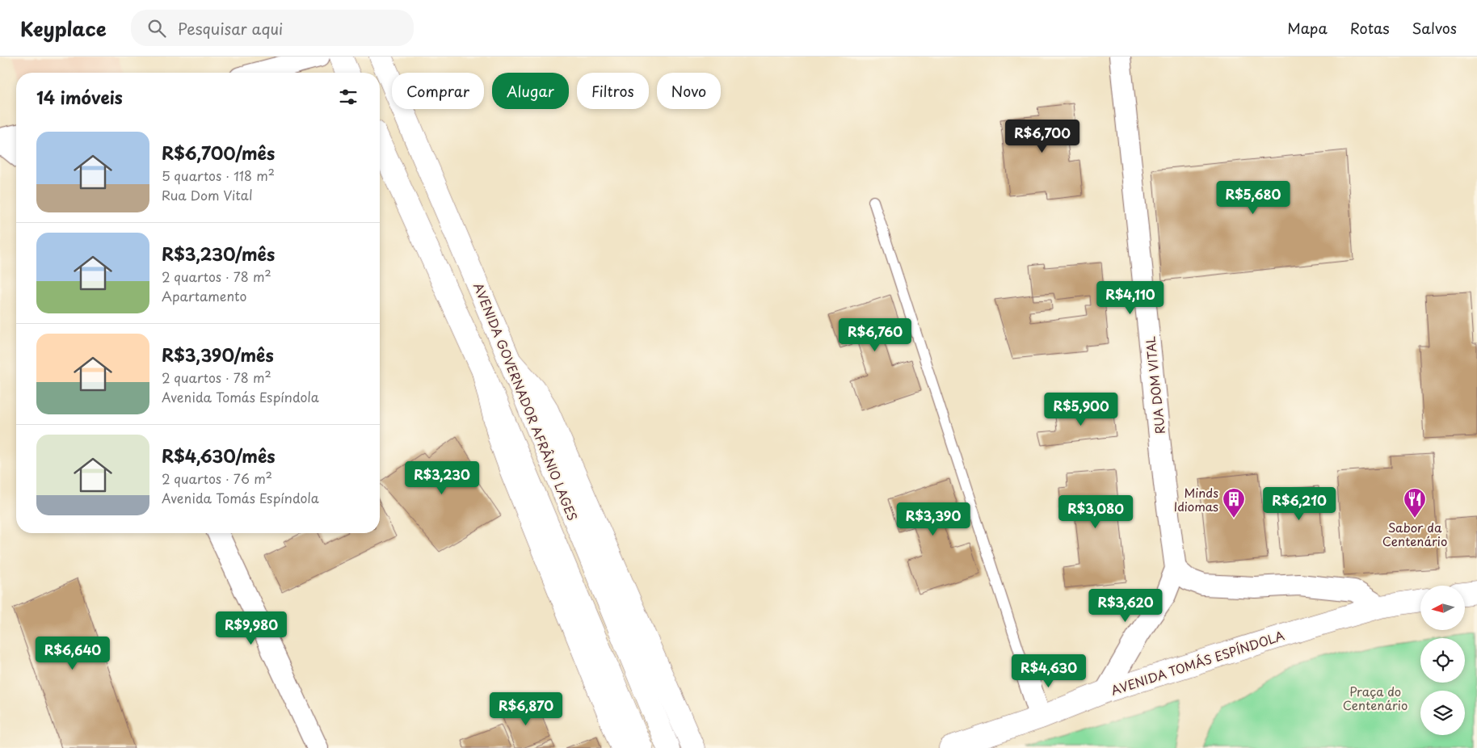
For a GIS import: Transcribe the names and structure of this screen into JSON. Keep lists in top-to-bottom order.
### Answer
{
  "streets": {
    "main road": ["AVENIDA GOVERNADOR AFRÂNIO LAGES", "AVENIDA TOMÁS ESPÍNDOLA"],
    "street": ["RUA DOM VITAL"]
  },
  "crossings": [
    ["RUA DOM VITAL", "AVENIDA TOMÁS ESPÍNDOLA"]
  ],
  "parks": ["Praça do Centenário"],
  "places": {
    "building": ["Minds Idiomas"],
    "restaurant": ["Sabor da Centenário"]
  },
  "north": "left",
  "page": {
    "header": "Keyplace",
    "search": "Pesquisar aqui",
    "nav": ["Mapa", "Rotas", "Salvos"],
    "chip": [
      "Comprar",
      "Alugar",
      "Filtros",
      "Novo"
    ],
    "heading": "14 imóveis",
    "price": [
      "R$6,700",
      "R$5,680",
      "R$4,110",
      "R$6,760",
      "R$5,900",
      "R$3,230",
      "R$6,210",
      "R$3,080",
      "R$3,390",
      "R$3,620",
      "R$9,980",
      "R$6,640",
      "R$4,630",
      "R$6,870"
    ],
    "list": [
      {
        "name": "R$6,700/mês",
        "note": "5 quartos · 118 m² · Rua Dom Vital"
      },
      {
        "name": "R$3,230/mês",
        "note": "2 quartos · 78 m² · Apartamento"
      },
      {
        "name": "R$3,390/mês",
        "note": "2 quartos · 78 m² · Avenida Tomás Espíndola"
      },
      {
        "name": "R$4,630/mês",
        "note": "2 quartos · 76 m² · Avenida Tomás Espíndola"
      }
    ]
  }
}
